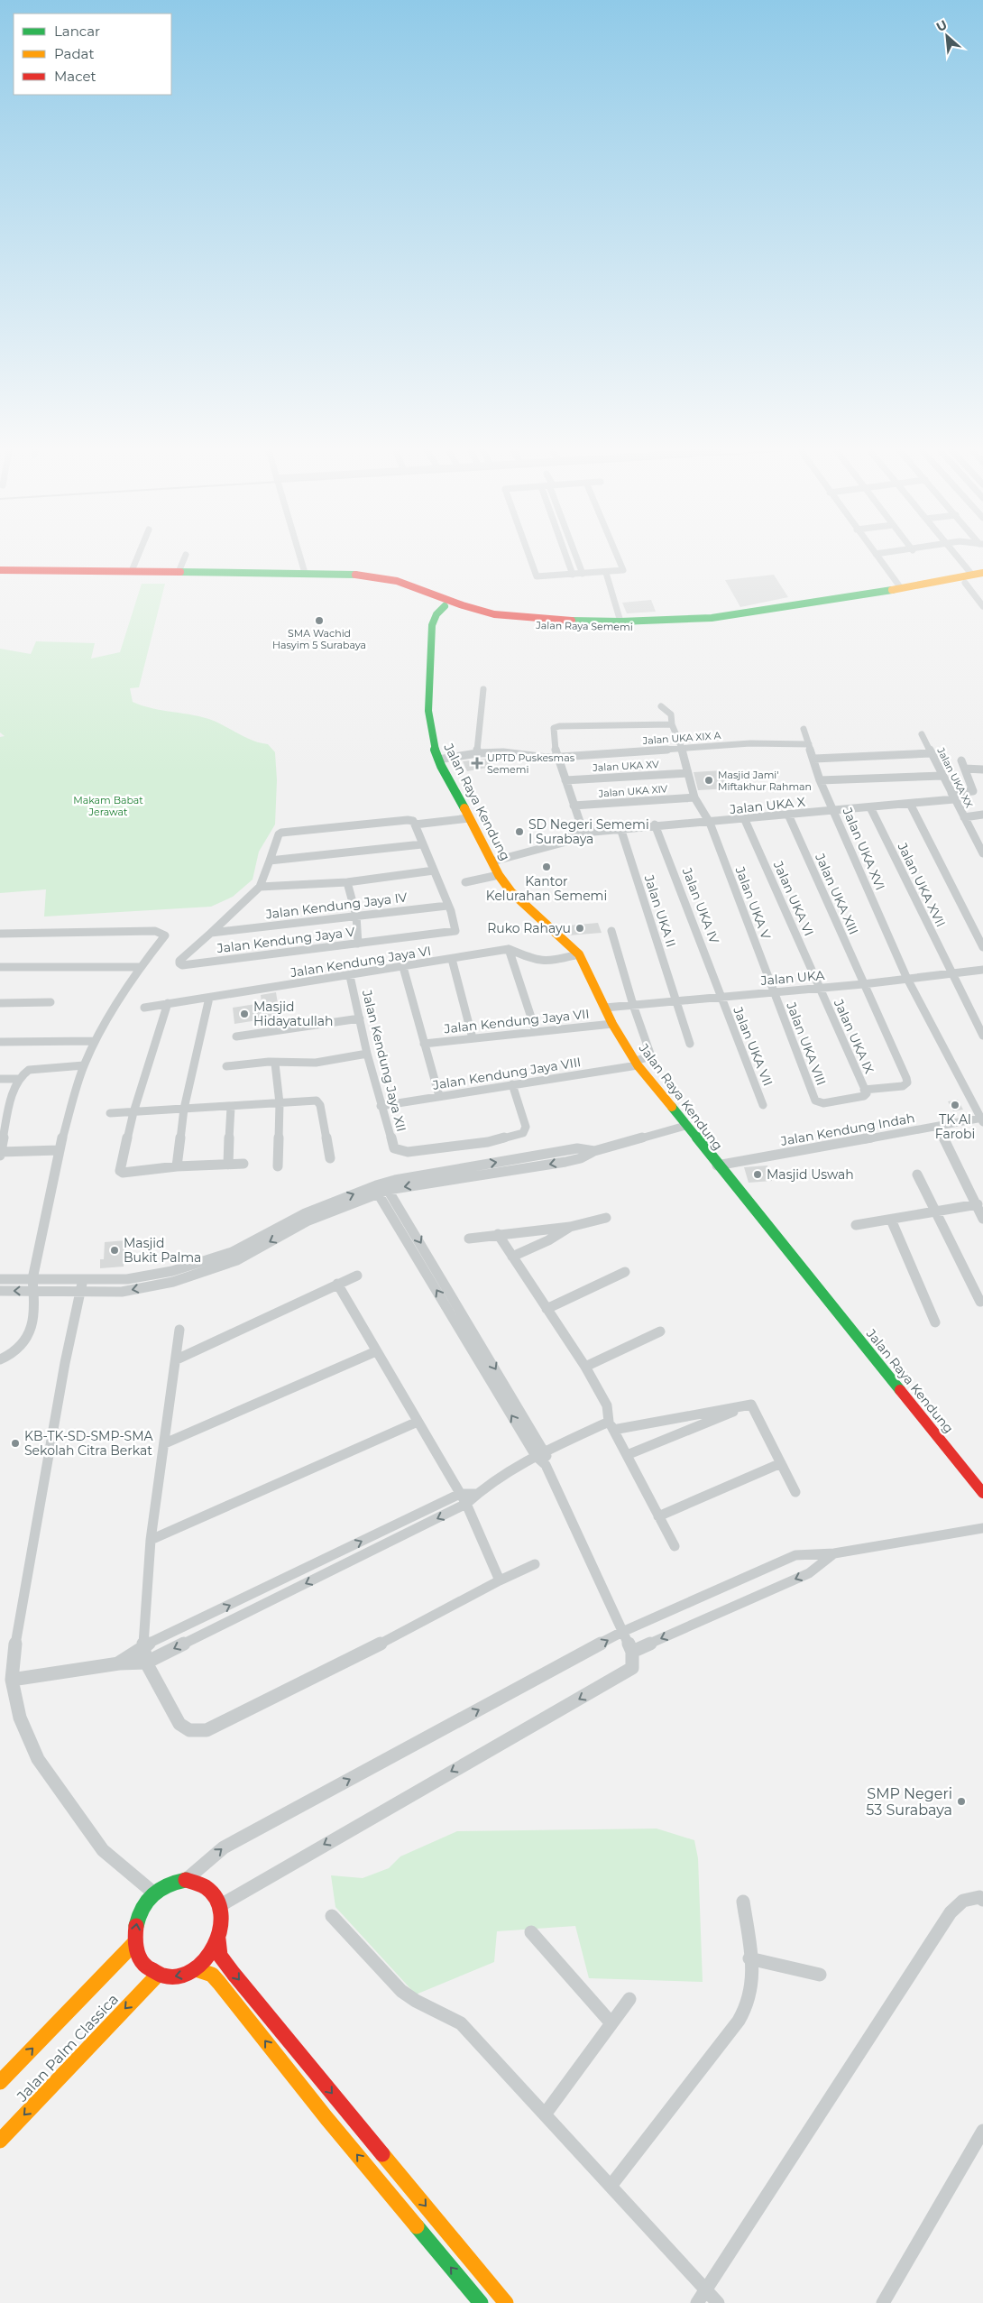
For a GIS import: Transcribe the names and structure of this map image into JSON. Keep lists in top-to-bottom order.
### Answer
{
  "streets": {
    "main road": ["Jalan Raya Sememi", "Jalan Raya Kendung", "Jalan Palm Classica"],
    "street": [
      "Jalan UKA XIX A",
      "Jalan UKA XV",
      "Jalan UKA XX",
      "Jalan UKA XIV",
      "Jalan UKA X",
      "Jalan UKA XVI",
      "Jalan UKA XVII",
      "Jalan UKA XIII",
      "Jalan UKA VI",
      "Jalan UKA V",
      "Jalan Kendung Jaya IV",
      "Jalan UKA IV",
      "Jalan UKA II",
      "Jalan Kendung Jaya V",
      "Jalan Kendung Jaya VI",
      "Jalan UKA",
      "Jalan Kendung Jaya VII",
      "Jalan UKA IX",
      "Jalan UKA VIII",
      "Jalan UKA VII",
      "Jalan Kendung Jaya XII",
      "Jalan Kendung Jaya VIII",
      "Jalan Kendung Indah"
    ]
  },
  "crossings": [
    ["Jalan Raya Sememi", "Jalan Raya Kendung"],
    ["Jalan UKA XIX A", "Jalan Raya Kendung"],
    ["Jalan UKA XIX A", "Jalan UKA XVI"],
    ["Jalan UKA XIX A", "Jalan UKA V"],
    ["Jalan UKA XV", "Jalan UKA V"],
    ["Jalan UKA XX", "Jalan UKA X"],
    ["Jalan UKA XIV", "Jalan UKA V"],
    ["Jalan Raya Kendung", "Jalan UKA"],
    ["Jalan Raya Kendung", "Jalan Kendung Jaya VII"],
    ["Jalan Raya Kendung", "Jalan Kendung Jaya VIII"],
    ["Jalan Raya Kendung", "Jalan Kendung Indah"],
    ["Jalan UKA X", "Jalan UKA XVI"],
    ["Jalan UKA X", "Jalan UKA XVII"],
    ["Jalan UKA X", "Jalan UKA XIII"],
    ["Jalan UKA X", "Jalan UKA VI"],
    ["Jalan UKA X", "Jalan UKA V"],
    ["Jalan UKA X", "Jalan UKA IV"],
    ["Jalan UKA X", "Jalan UKA II"],
    ["Jalan UKA XVI", "Jalan UKA"],
    ["Jalan UKA XVI", "Jalan Kendung Indah"],
    ["Jalan UKA XVII", "Jalan UKA"],
    ["Jalan UKA XIII", "Jalan UKA"],
    ["Jalan UKA XIII", "Jalan UKA IX"],
    ["Jalan UKA XIII", "Jalan UKA VIII"],
    ["Jalan UKA VI", "Jalan UKA"],
    ["Jalan UKA VI", "Jalan UKA IX"],
    ["Jalan UKA V", "Jalan UKA"],
    ["Jalan UKA V", "Jalan UKA VIII"],
    ["Jalan Kendung Jaya IV", "Jalan Kendung Jaya V"],
    ["Jalan UKA IV", "Jalan UKA"],
    ["Jalan UKA IV", "Jalan UKA VII"],
    ["Jalan UKA II", "Jalan UKA"],
    ["Jalan Kendung Jaya VI", "Jalan Kendung Jaya XII"],
    ["Jalan UKA", "Jalan UKA IX"],
    ["Jalan UKA", "Jalan UKA VIII"],
    ["Jalan UKA", "Jalan UKA VII"],
    ["Jalan UKA IX", "Jalan UKA VIII"],
    ["Jalan Kendung Jaya XII", "Jalan Kendung Jaya VIII"]
  ],
  "parks": ["Makam Babat Jerawat"],
  "places": {
    "other": [
      "SMA Wachid Hasyim 5 Surabaya",
      "Masjid Jami' Miftakhur Rahman",
      "SD Negeri Sememi I Surabaya",
      "Kantor Kelurahan Sememi",
      "Ruko Rahayu",
      "Masjid Hidayatullah",
      "TK Al Farobi",
      "Masjid Uswah",
      "Masjid Bukit Palma",
      "KB-TK-SD-SMP-SMA Sekolah Citra Berkat",
      "SMP Negeri 53 Surabaya"
    ],
    "health": ["UPTD Puskesmas Sememi"]
  },
  "legend": ["Lancar", "Padat", "Macet"],
  "north": "top left"
}
